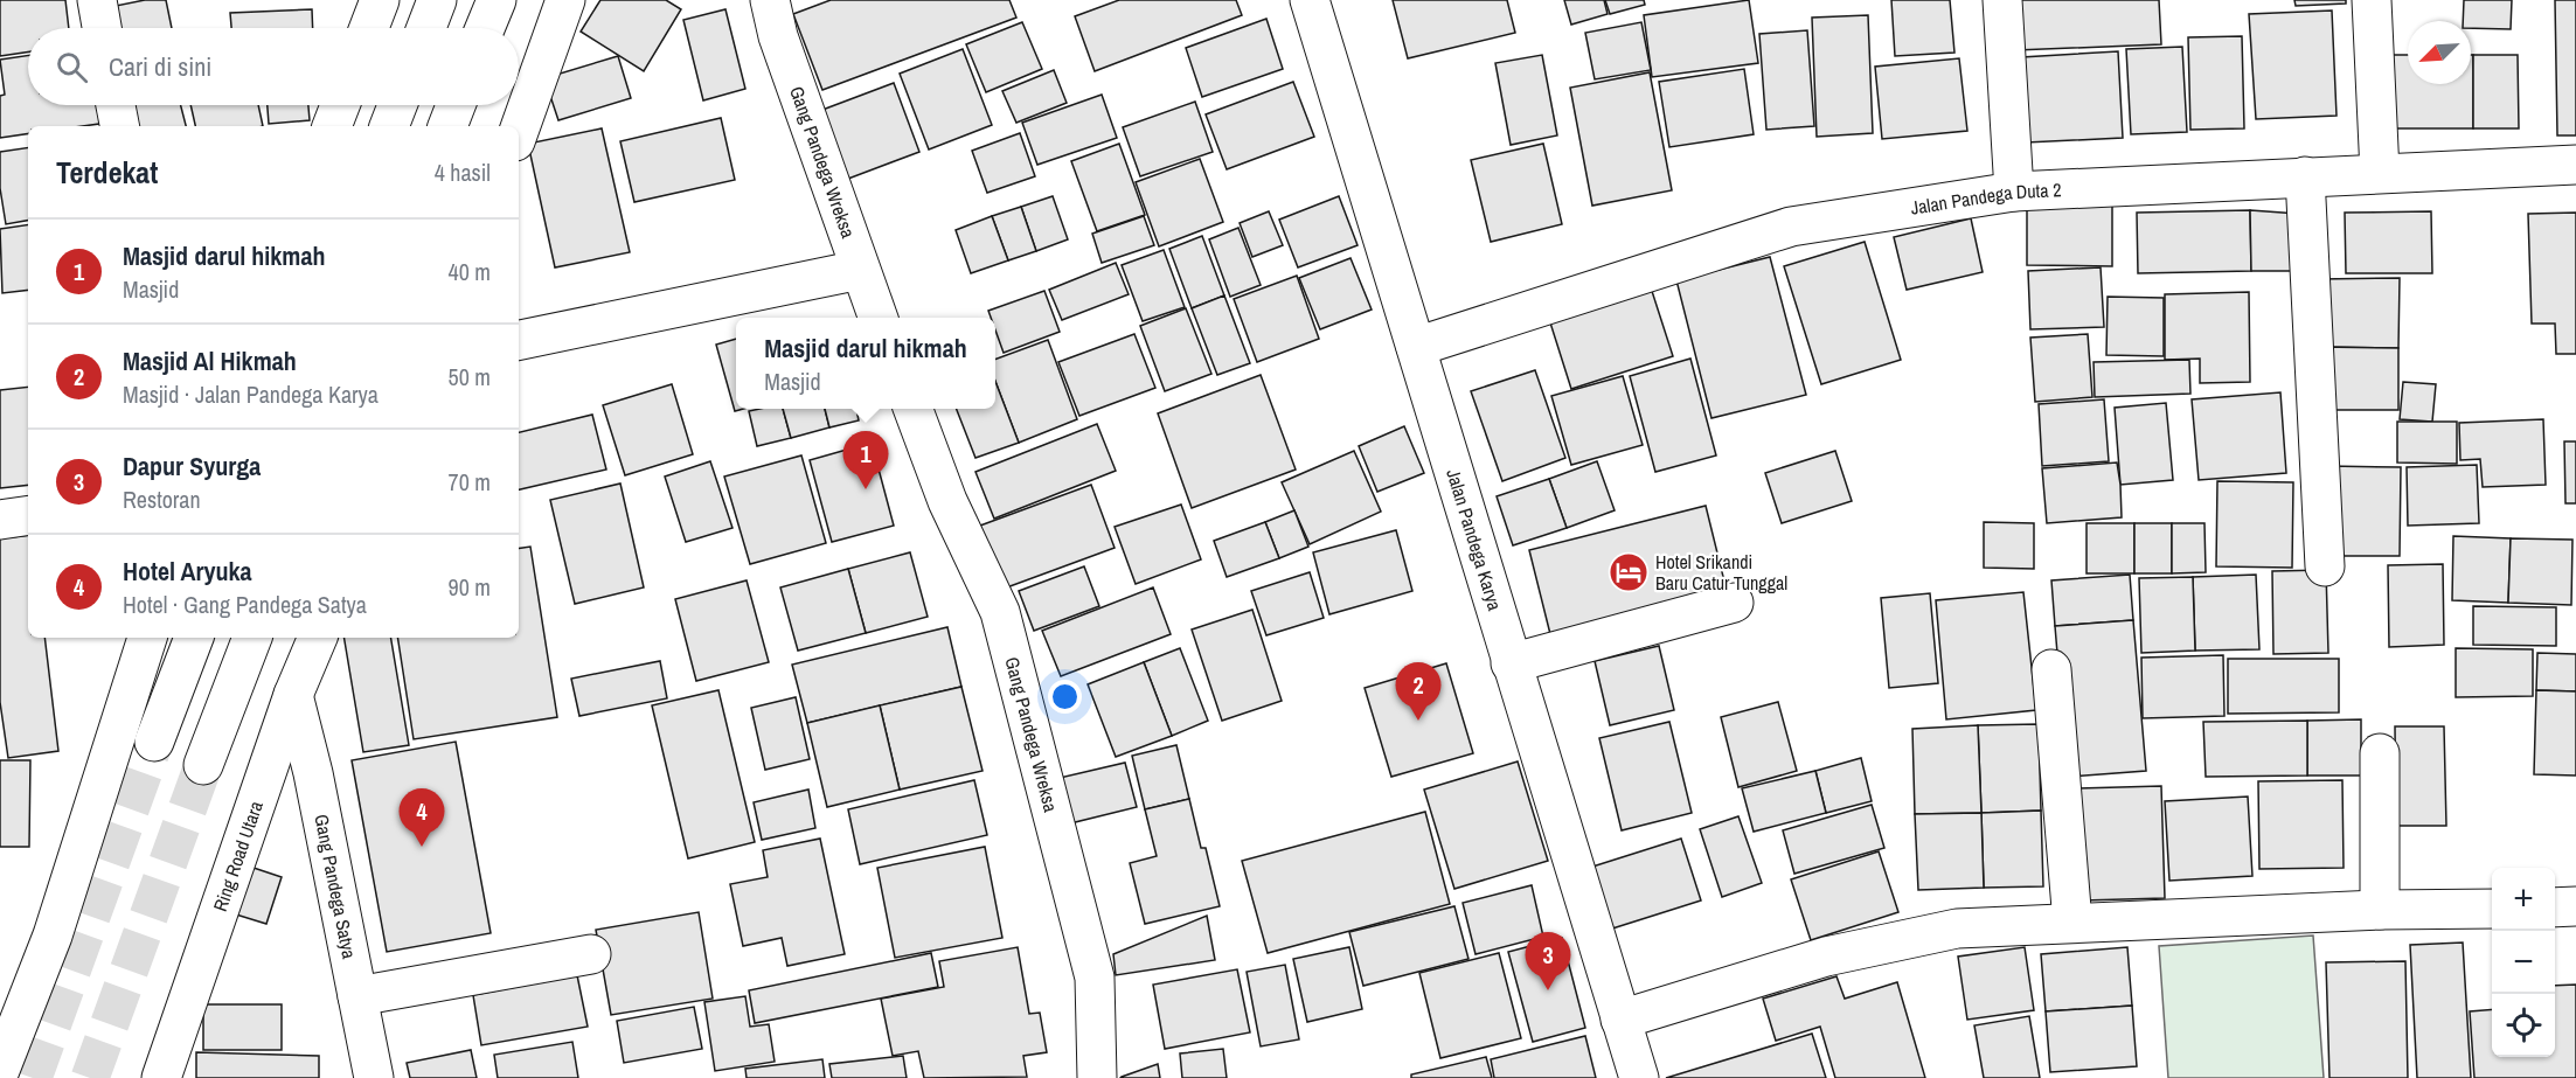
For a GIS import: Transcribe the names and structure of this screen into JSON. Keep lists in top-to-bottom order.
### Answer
{
  "streets": {
    "main road": [
      "Gang Pandega Wreksa",
      "Jalan Pandega Duta 2",
      "Jalan Pandega Karya",
      "Ring Road Utara",
      "Gang Pandega Satya"
    ]
  },
  "crossings": [
    ["Jalan Pandega Duta 2", "Jalan Pandega Karya"],
    ["Ring Road Utara", "Gang Pandega Satya"]
  ],
  "places": {
    "hotel": ["Hotel Srikandi Baru Catur Tunggal"]
  },
  "north": "bottom left",
  "page": {
    "search": "Cari di sini",
    "heading": ["Terdekat", "4 hasil"],
    "list": [
      {
        "mark": "1",
        "name": "Masjid darul hikmah",
        "note": "Masjid",
        "value": "40 m"
      },
      {
        "mark": "2",
        "name": "Masjid Al Hikmah",
        "note": "Masjid · Jalan Pandega Karya",
        "value": "50 m"
      },
      {
        "mark": "3",
        "name": "Dapur Syurga",
        "note": "Restoran",
        "value": "70 m"
      },
      {
        "mark": "4",
        "name": "Hotel Aryuka",
        "note": "Hotel · Gang Pandega Satya",
        "value": "90 m"
      }
    ],
    "popup": ["Masjid darul hikmah", "Masjid"],
    "pins": [
      "1",
      "2",
      "4",
      "3"
    ],
    "map_buttons": ["+", "−"]
  }
}
